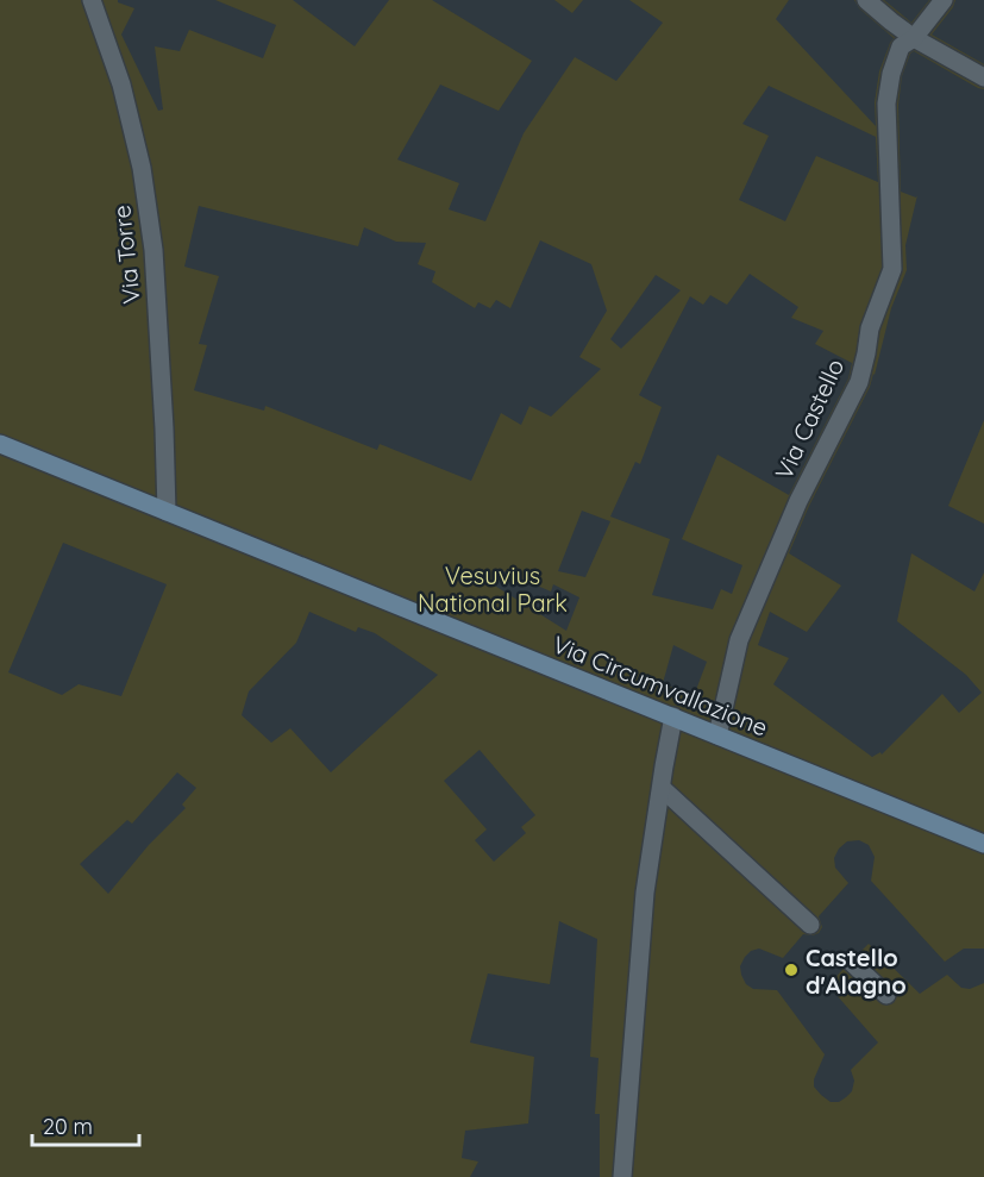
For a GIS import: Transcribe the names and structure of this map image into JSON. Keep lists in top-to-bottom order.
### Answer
{
  "streets": {
    "main road": ["Via Circumvallazione"],
    "street": ["Via Torre", "Via Castello"]
  },
  "crossings": [
    ["Via Torre", "Via Circumvallazione"],
    ["Via Castello", "Via Circumvallazione"]
  ],
  "parks": ["Vesuvius National Park"],
  "places": ["Castello d'Alagno"],
  "scale_bar": "20 m"
}
